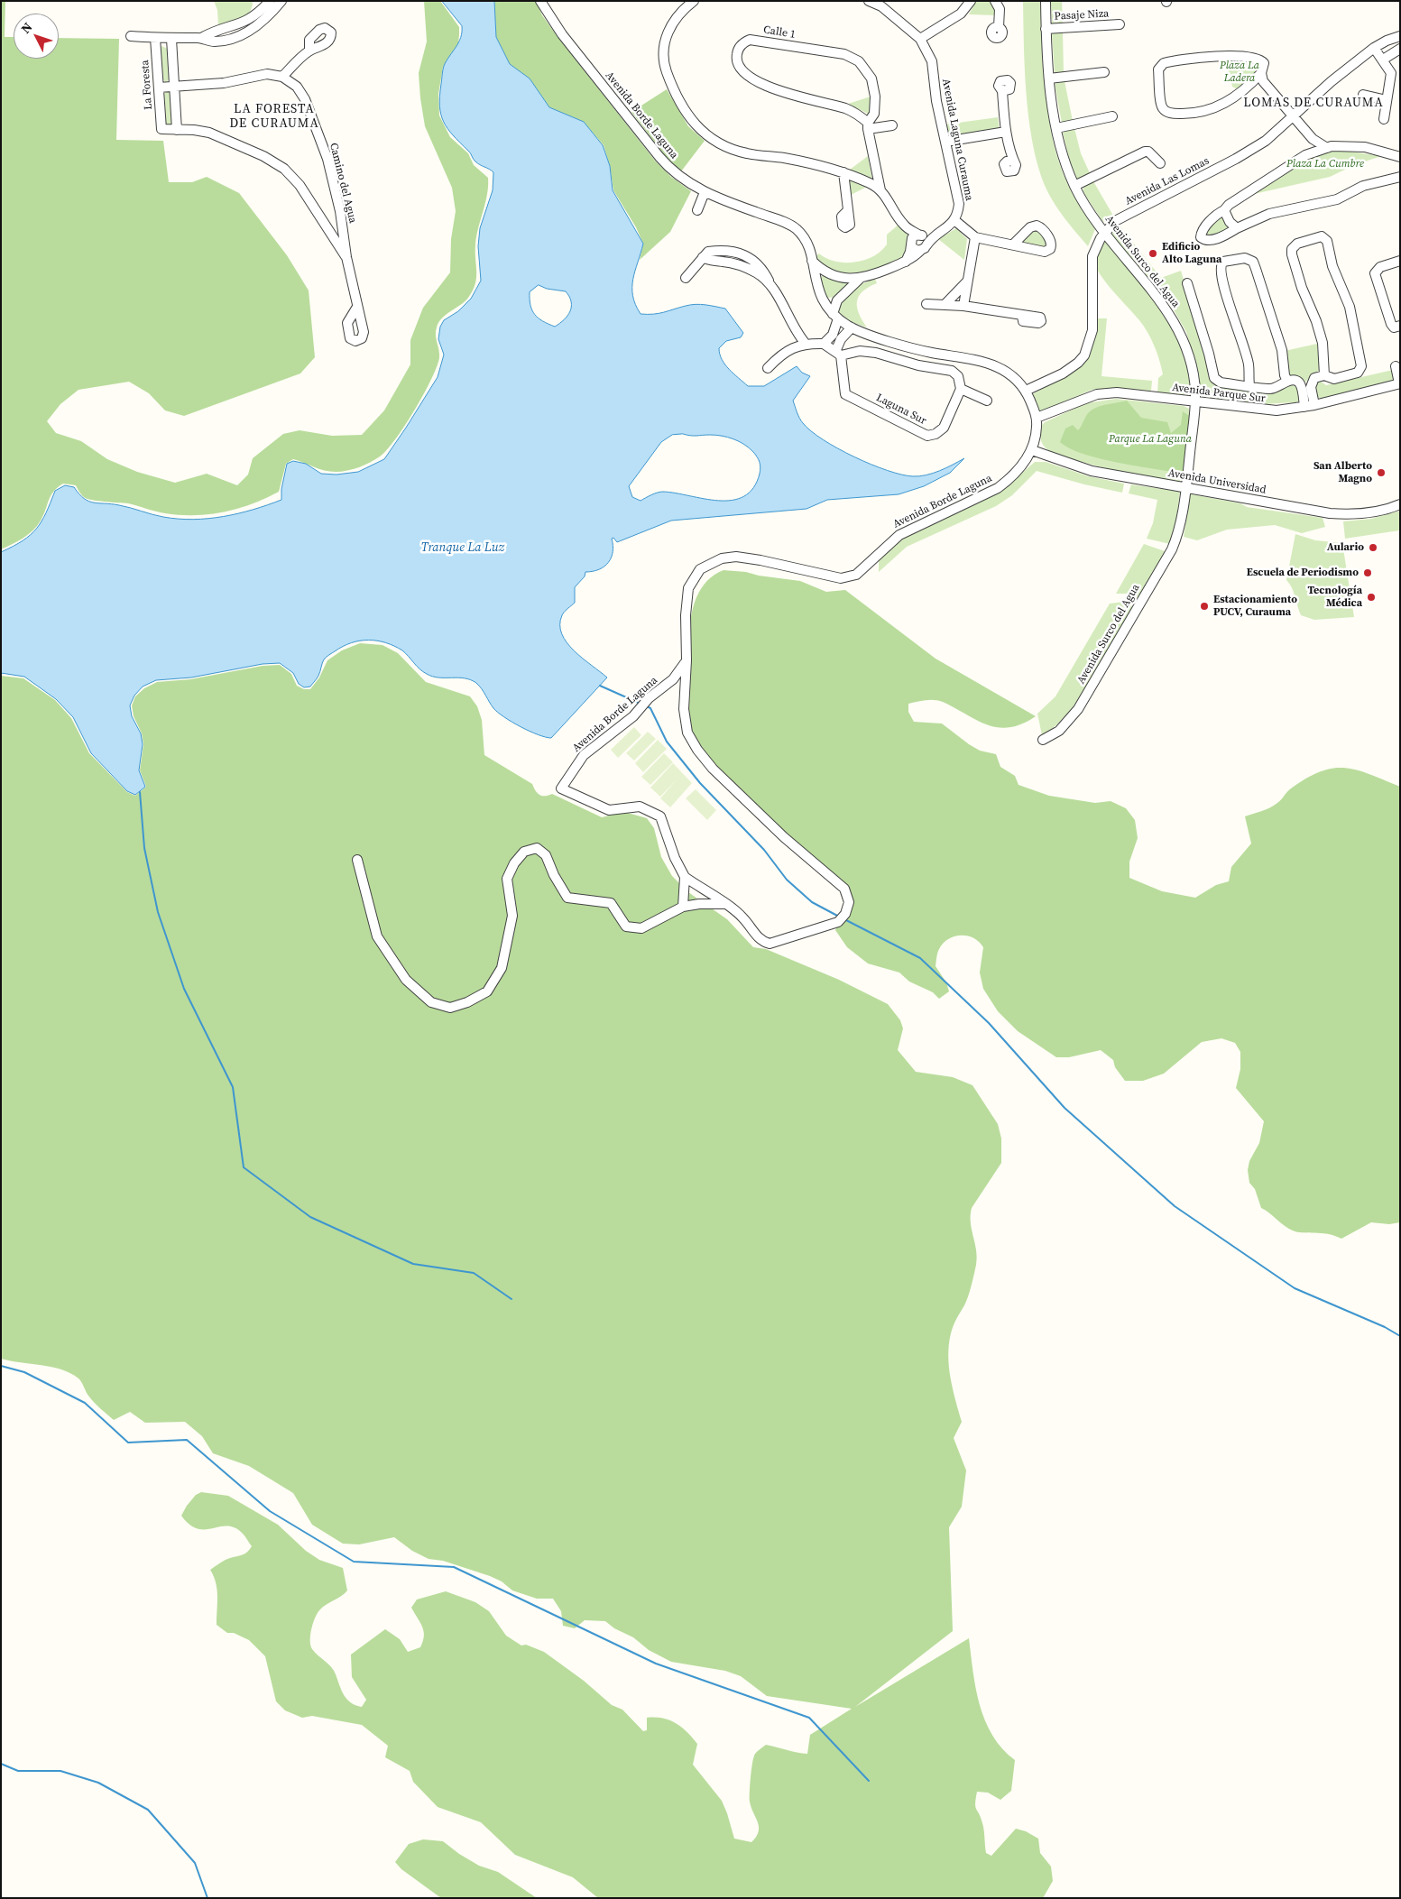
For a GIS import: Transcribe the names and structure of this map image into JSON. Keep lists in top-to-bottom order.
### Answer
{
  "streets": {
    "street": [
      "Pasaje Niza",
      "Calle 1",
      "La Foresta",
      "Avenida Borde Laguna",
      "Avenida Laguna Curauma",
      "Avenida Las Lomas",
      "Camino del Agua",
      "Avenida Surco del Agua",
      "Avenida Parque Sur",
      "Laguna Sur",
      "Avenida Universidad"
    ]
  },
  "crossings": [
    ["Pasaje Niza", "Avenida Surco del Agua"],
    ["Avenida Borde Laguna", "Avenida Las Lomas"],
    ["Avenida Borde Laguna", "Avenida Parque Sur"],
    ["Avenida Borde Laguna", "Avenida Universidad"],
    ["Avenida Las Lomas", "Avenida Surco del Agua"],
    ["Avenida Surco del Agua", "Avenida Parque Sur"],
    ["Avenida Surco del Agua", "Avenida Universidad"]
  ],
  "districts": ["LOMAS DE CURAUMA", "LA FORESTA DE CURAUMA"],
  "water": ["Tranque La Luz"],
  "parks": ["Plaza La Ladera", "Plaza La Cumbre", "Parque La Laguna"],
  "places": [
    "Edificio Alto Laguna",
    "San Alberto Magno",
    "Aulario",
    "Escuela de Periodismo",
    "Tecnología Médica",
    "Estacionamiento PUCV, Curauma"
  ],
  "north": "top left"
}
